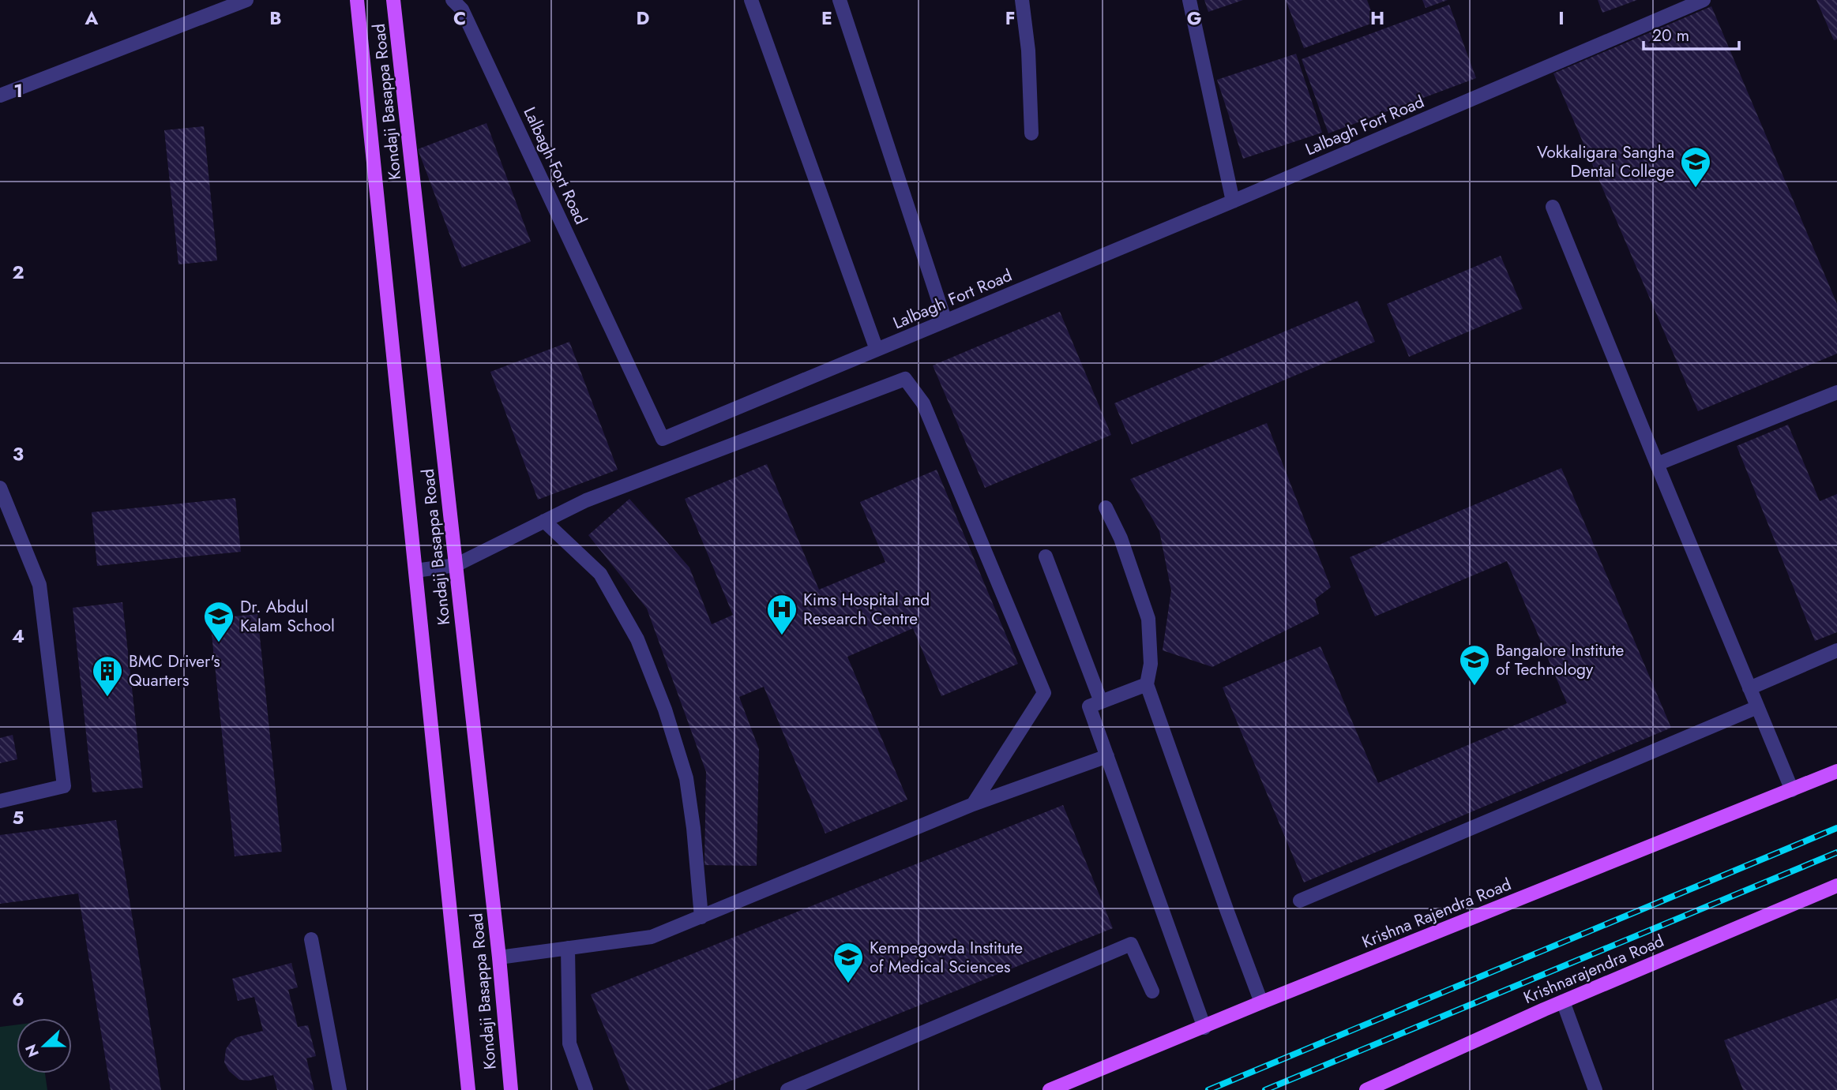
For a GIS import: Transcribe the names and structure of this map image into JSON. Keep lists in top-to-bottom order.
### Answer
{
  "streets": {
    "main road": ["Kondaji Basappa Road", "Krishna Rajendra Road", "Krishnarajendra Road"],
    "street": ["Lalbagh Fort Road"]
  },
  "places": {
    "school or university": [
      "Vokkaligara Sangha Dental College",
      "Dr. Abdul Kalam School",
      "Bangalore Institute of Technology",
      "Kempegowda Institute of Medical Sciences"
    ],
    "hospital": ["Kims Hospital and Research Centre"],
    "building": ["BMC Driver's Quarters"]
  },
  "scale_bar": "20 m",
  "north": "left",
  "grid": {
    "columns": [
      "A",
      "B",
      "C",
      "D",
      "E",
      "F",
      "G",
      "H",
      "I"
    ],
    "rows": [
      "1",
      "2",
      "3",
      "4",
      "5",
      "6"
    ]
  }
}
